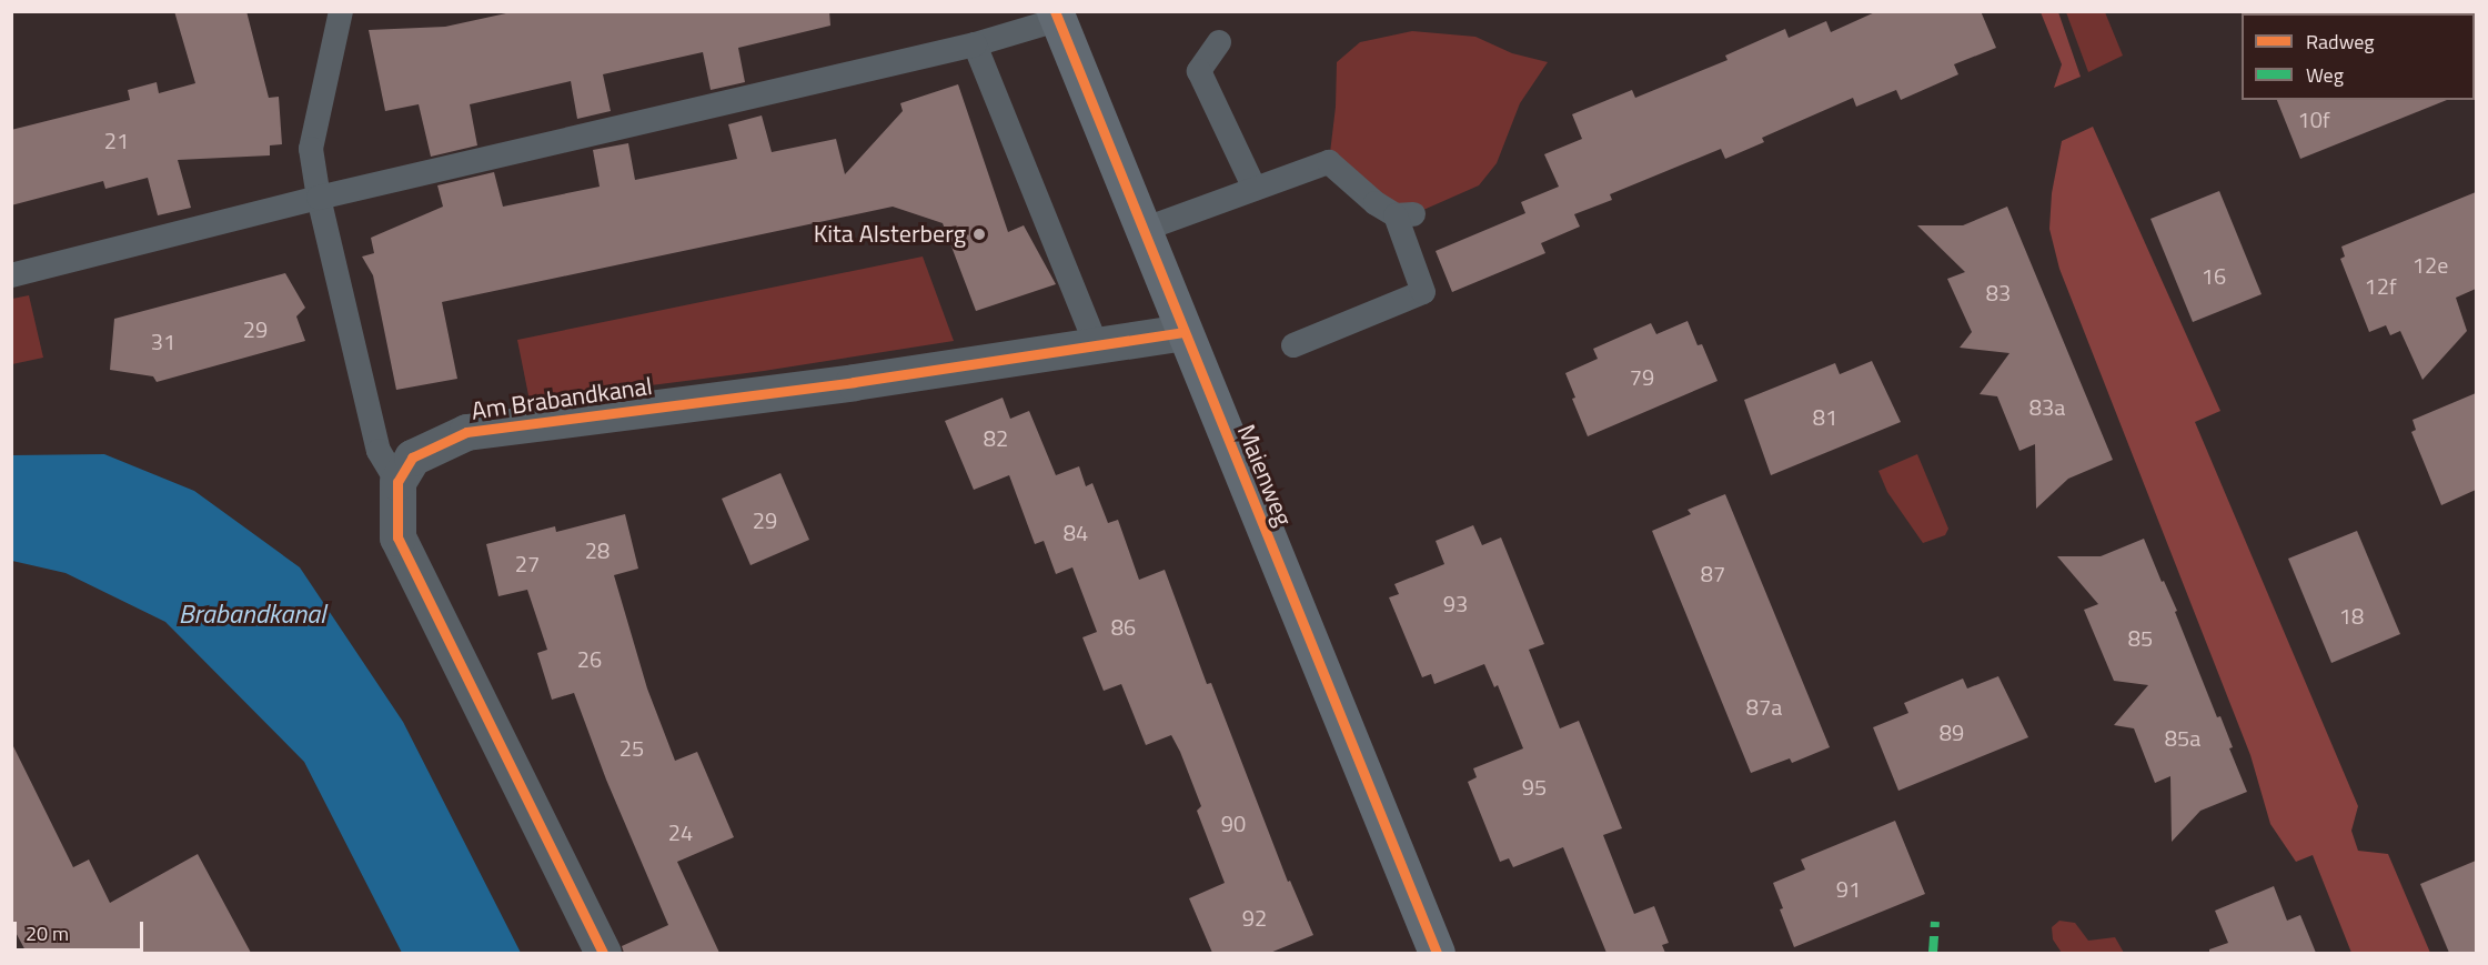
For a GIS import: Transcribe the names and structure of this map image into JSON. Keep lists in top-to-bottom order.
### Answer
{
  "streets": {
    "street": ["Am Brabandkanal", "Maienweg"]
  },
  "crossings": [
    ["Am Brabandkanal", "Maienweg"]
  ],
  "water": ["Brabandkanal"],
  "places": ["Kita Alsterberg"],
  "house_numbers": [
    "10f",
    "21",
    "12e",
    "16",
    "12f",
    "83",
    "29",
    "31",
    "79",
    "83a",
    "81",
    "82",
    "29",
    "84",
    "28",
    "27",
    "87",
    "93",
    "18",
    "86",
    "85",
    "26",
    "87a",
    "89",
    "85a",
    "25",
    "95",
    "90",
    "24",
    "91",
    "92"
  ],
  "legend": ["Radweg", "Weg"],
  "scale_bar": "20 m"
}
